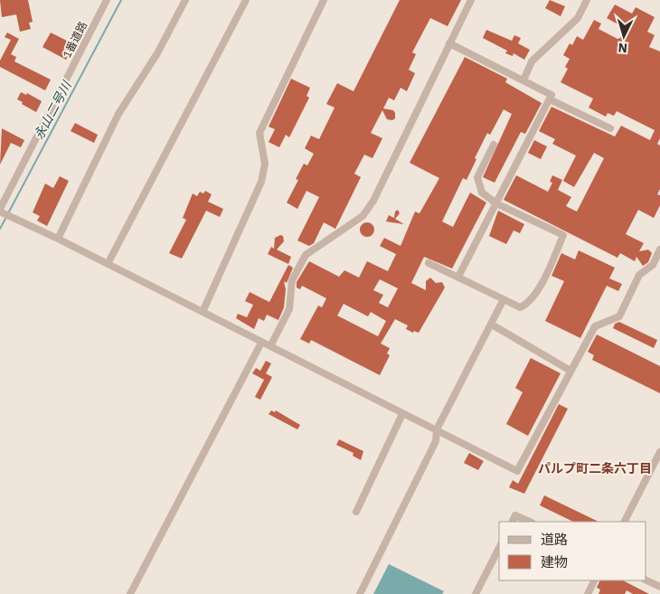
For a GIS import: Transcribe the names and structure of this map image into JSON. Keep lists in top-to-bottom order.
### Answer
{
  "streets": {
    "street": ["1番道路"]
  },
  "districts": ["パルプ町二条六丁目"],
  "water": ["永山二号川"],
  "legend": ["道路", "建物"],
  "north": "bottom"
}
